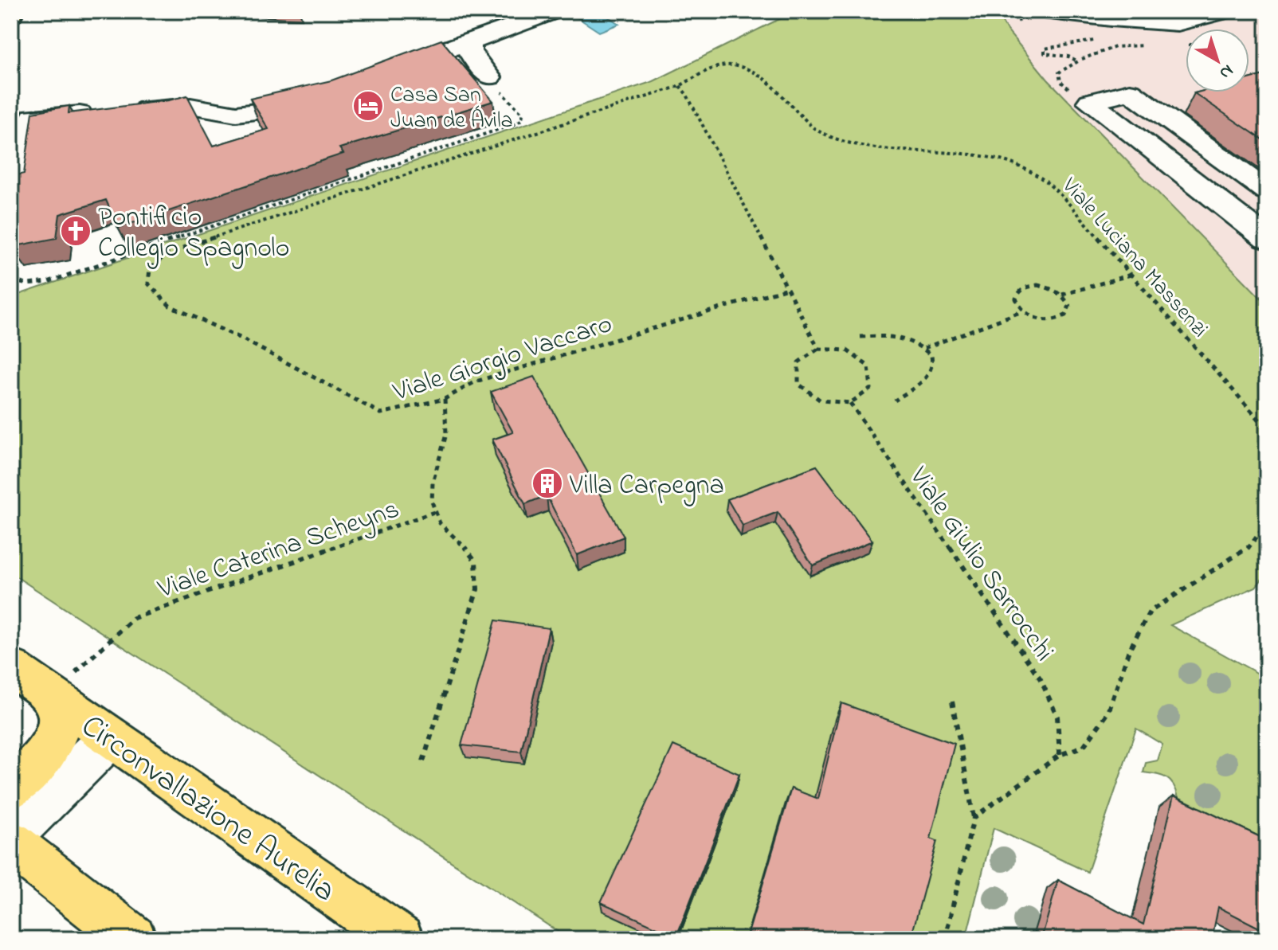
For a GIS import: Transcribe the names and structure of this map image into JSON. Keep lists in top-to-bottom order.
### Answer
{
  "streets": {
    "main road": ["Circonvallazione Aurelia"],
    "path": [
      "Viale Luciana Massenzi",
      "Viale Giorgio Vaccaro",
      "Viale Caterina Scheyns",
      "Viale Giulio Sarrocchi"
    ]
  },
  "crossings": [
    ["Viale Luciana Massenzi", "Viale Giorgio Vaccaro"],
    ["Viale Caterina Scheyns", "Circonvallazione Aurelia"]
  ],
  "places": {
    "hotel": ["Casa San Juan de Ávila"],
    "church": ["Pontificio Collegio Spagnolo"],
    "building": ["Villa Carpegna"]
  },
  "north": "bottom right"
}
